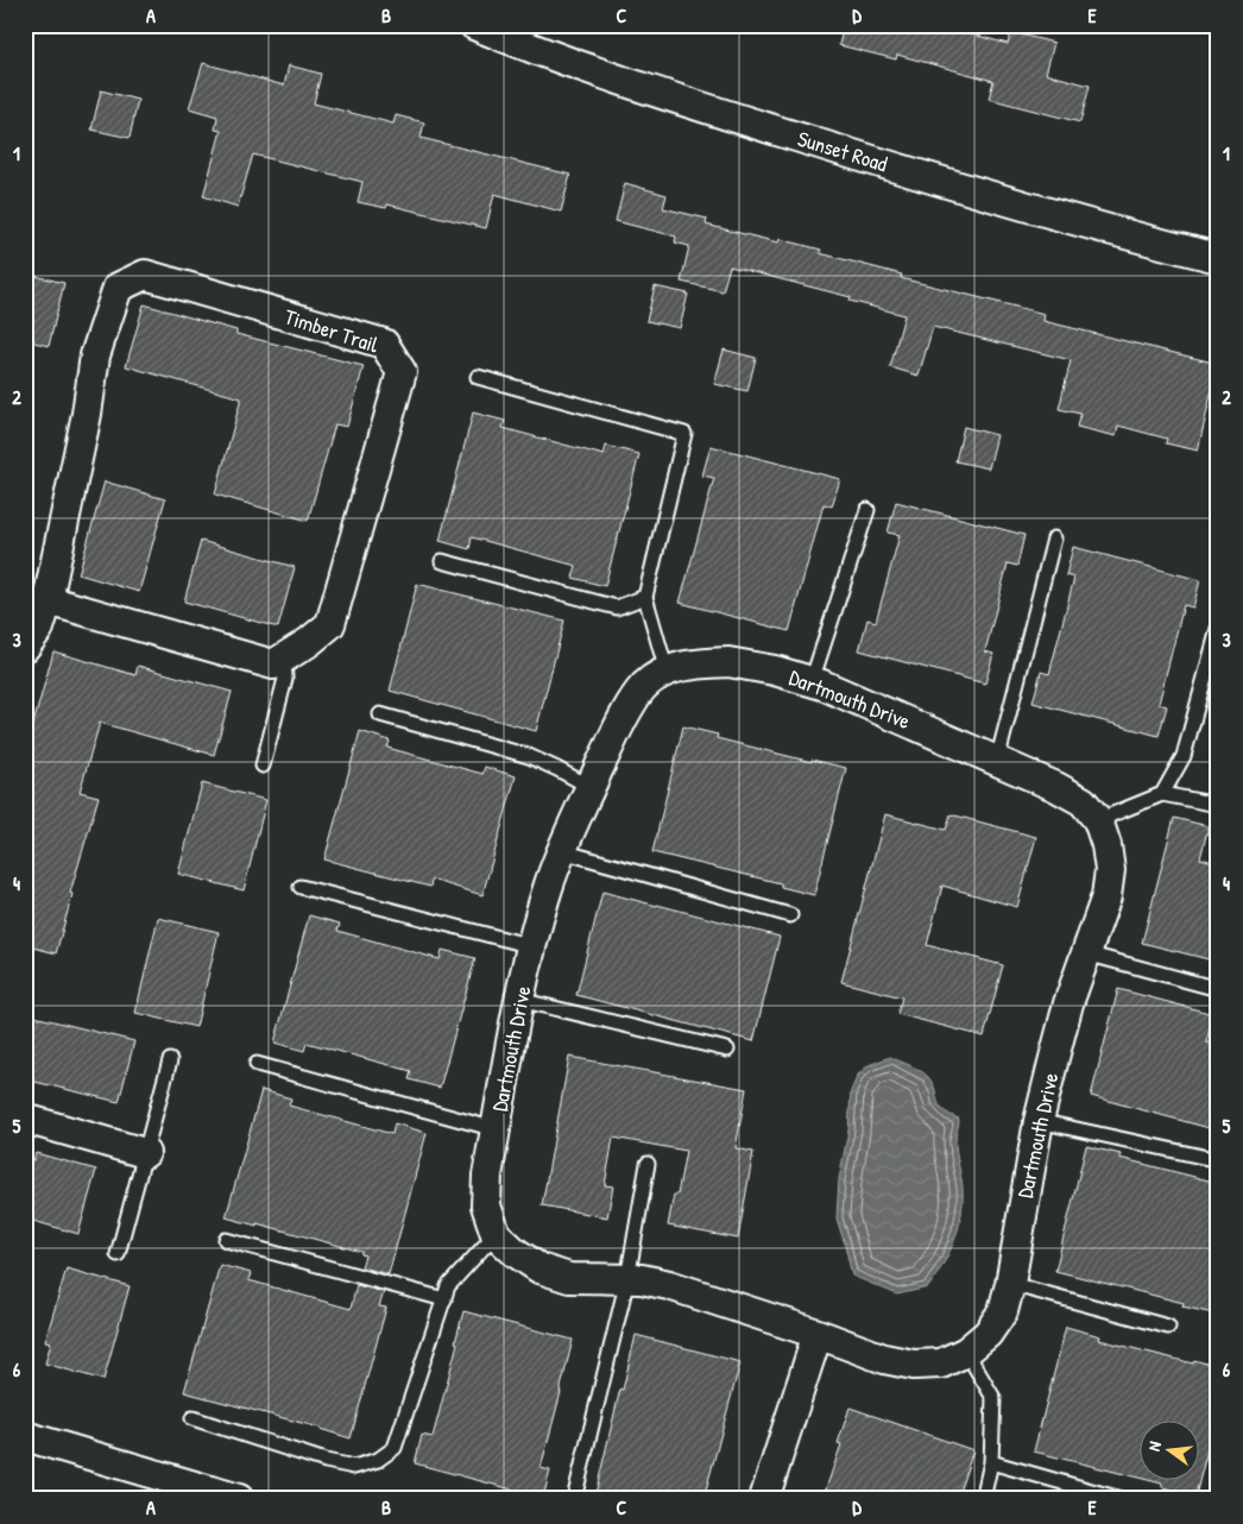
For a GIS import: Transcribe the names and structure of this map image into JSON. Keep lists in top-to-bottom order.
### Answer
{
  "streets": {
    "street": ["Sunset Road", "Timber Trail", "Dartmouth Drive"]
  },
  "north": "left",
  "grid": {
    "columns": [
      "A",
      "B",
      "C",
      "D",
      "E"
    ],
    "rows": [
      "1",
      "2",
      "3",
      "4",
      "5",
      "6"
    ]
  }
}
